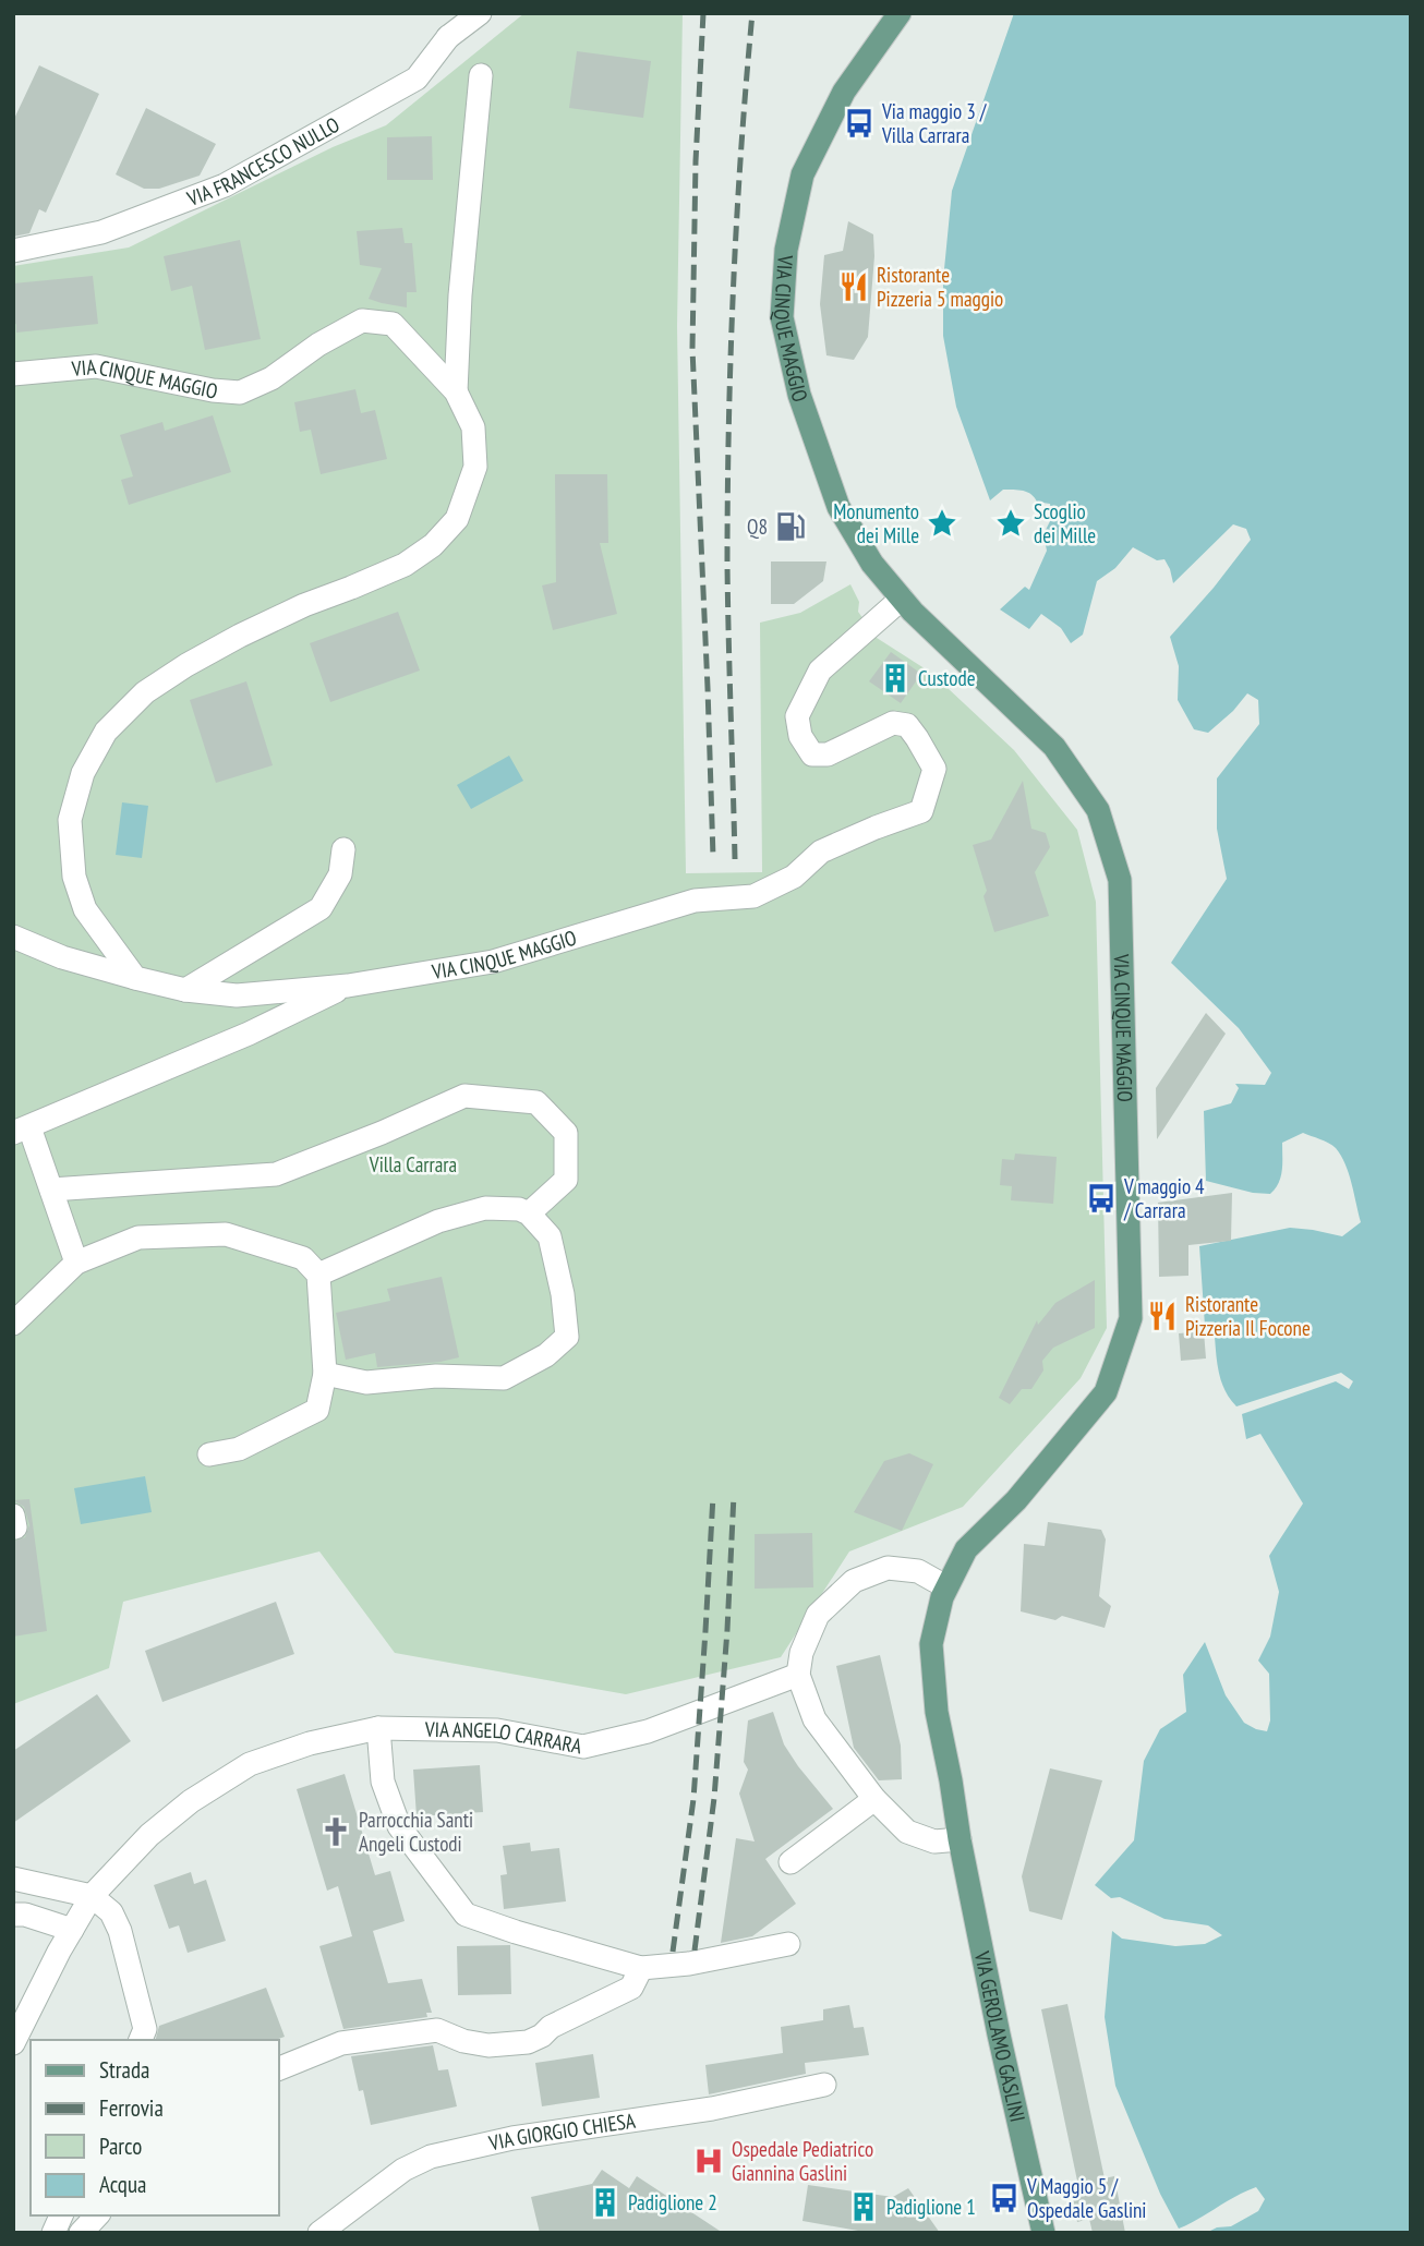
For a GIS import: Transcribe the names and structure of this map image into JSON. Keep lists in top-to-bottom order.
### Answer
{
  "streets": {
    "main road": ["VIA CINQUE MAGGIO", "VIA GEROLAMO GASLINI"],
    "street": ["VIA FRANCESCO NULLO", "VIA ANGELO CARRARA", "VIA GIORGIO CHIESA"]
  },
  "crossings": [
    ["VIA CINQUE MAGGIO", "VIA GEROLAMO GASLINI"]
  ],
  "parks": ["Villa Carrara"],
  "places": {
    "bus stop": ["Via maggio 3 / Villa Carrara", "V maggio 4 / Carrara", "V Maggio 5 / Ospedale Gaslini"],
    "restaurant": ["Ristorante Pizzeria 5 maggio", "Ristorante Pizzeria Il Focone"],
    "place": ["Monumento dei Mille", "Scoglio dei Mille"],
    "fuel station": ["Q8"],
    "building": ["Custode", "Padiglione 2", "Padiglione 1"],
    "church": ["Parrocchia Santi Angeli Custodi"],
    "hospital": ["Ospedale Pediatrico Giannina Gaslini"]
  },
  "legend": [
    "Strada",
    "Ferrovia",
    "Parco",
    "Acqua"
  ]
}
